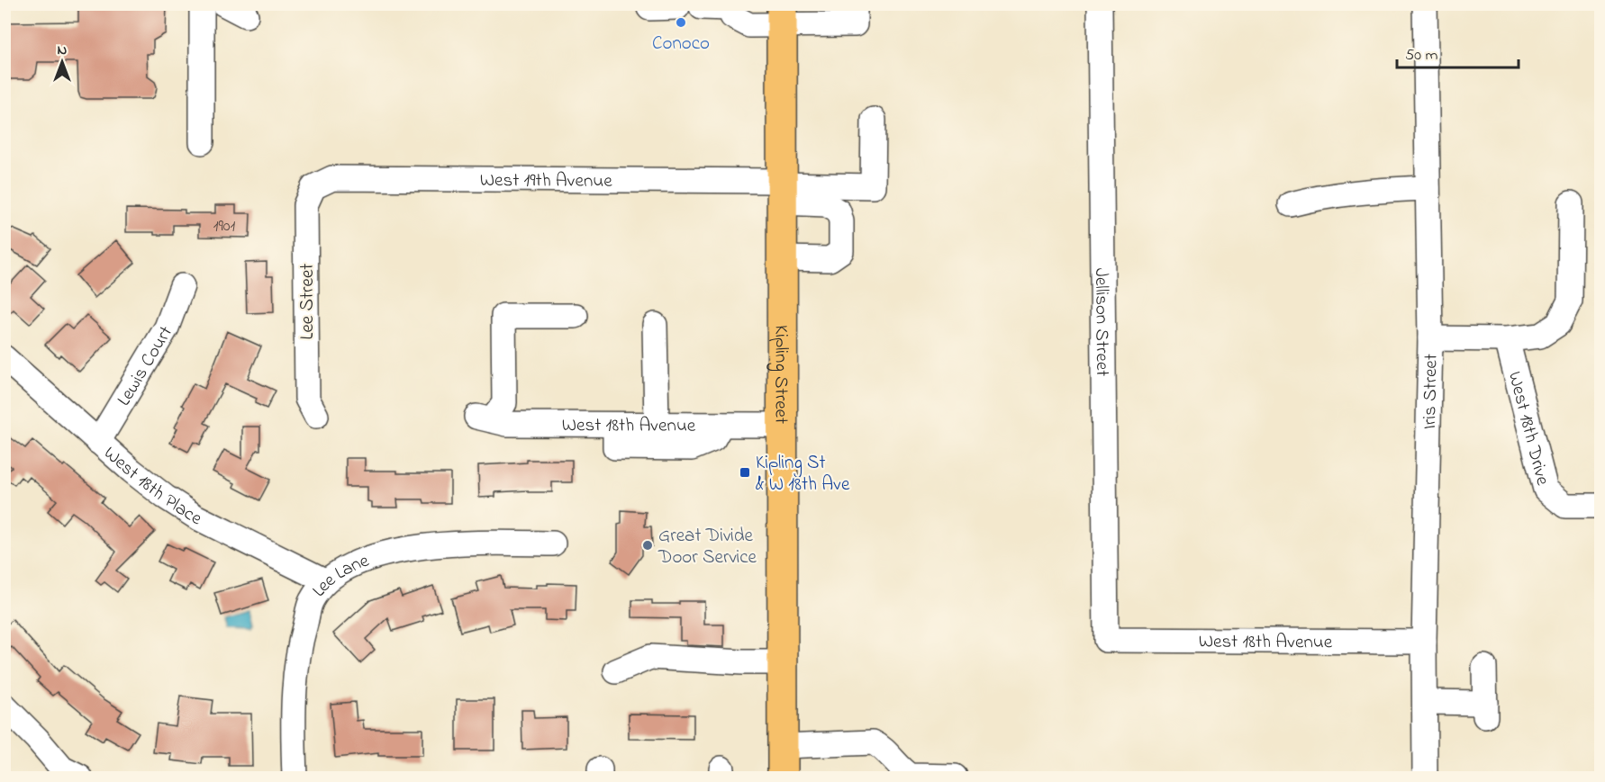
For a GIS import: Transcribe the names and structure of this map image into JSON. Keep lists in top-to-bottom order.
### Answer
{
  "streets": {
    "main road": ["Kipling Street"],
    "street": [
      "West 19th Avenue",
      "Lee Street",
      "Jellison Street",
      "Lewis Court",
      "Iris Street",
      "West 18th Avenue",
      "West 18th Drive",
      "West 18th Place",
      "Lee Lane"
    ]
  },
  "crossings": [
    ["West 19th Avenue", "Lee Street"],
    ["West 19th Avenue", "Kipling Street"],
    ["Jellison Street", "West 18th Avenue"],
    ["Lewis Court", "West 18th Place"],
    ["Kipling Street", "West 18th Avenue"],
    ["Iris Street", "West 18th Avenue"],
    ["West 18th Place", "Lee Lane"]
  ],
  "places": {
    "other": ["Conoco", "Great Divide Door Service"],
    "transit": ["Kipling St & W 18th Ave"]
  },
  "house_numbers": ["1901"],
  "scale_bar": "50 m",
  "north": "top"
}
